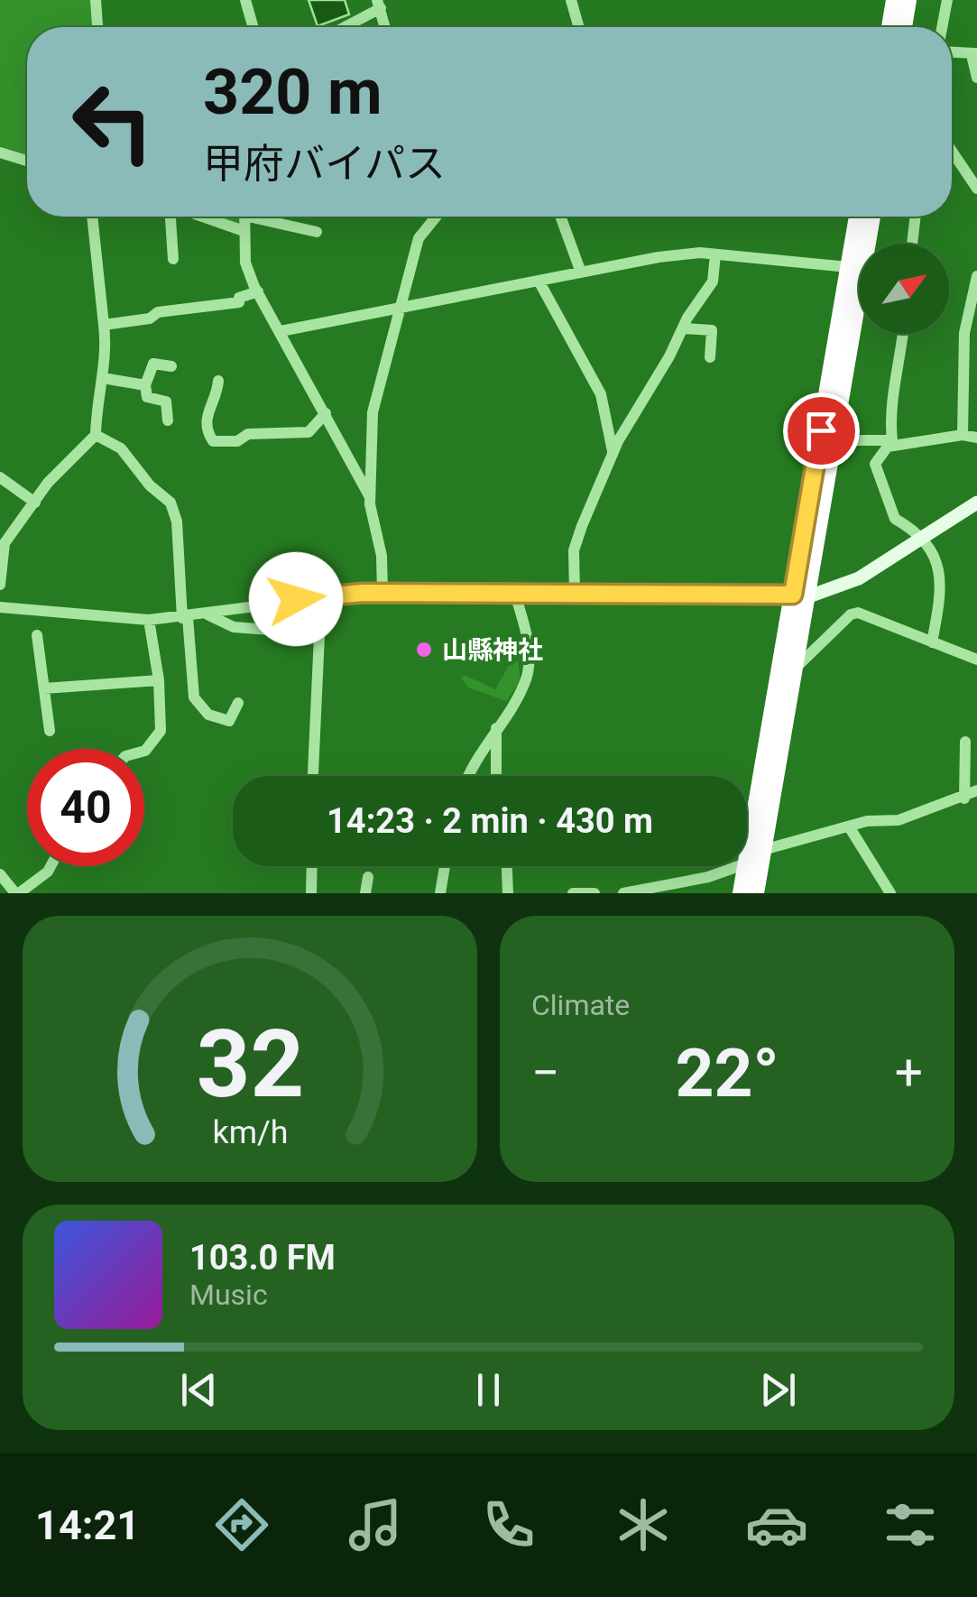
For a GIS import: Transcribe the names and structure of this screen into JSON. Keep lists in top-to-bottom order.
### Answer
{
  "places": ["山縣神社"],
  "north": "top right",
  "page": {
    "turn": ["320 m", "甲府バイパス"],
    "limit": "40",
    "trip": "14:23 · 2 min · 430 m",
    "tile": "Climate",
    "heat": ["−", "22°", "+"],
    "song": ["103.0 FM", "Music"],
    "tabs": "14:21",
    "gauge": ["32", "km/h"]
  }
}
